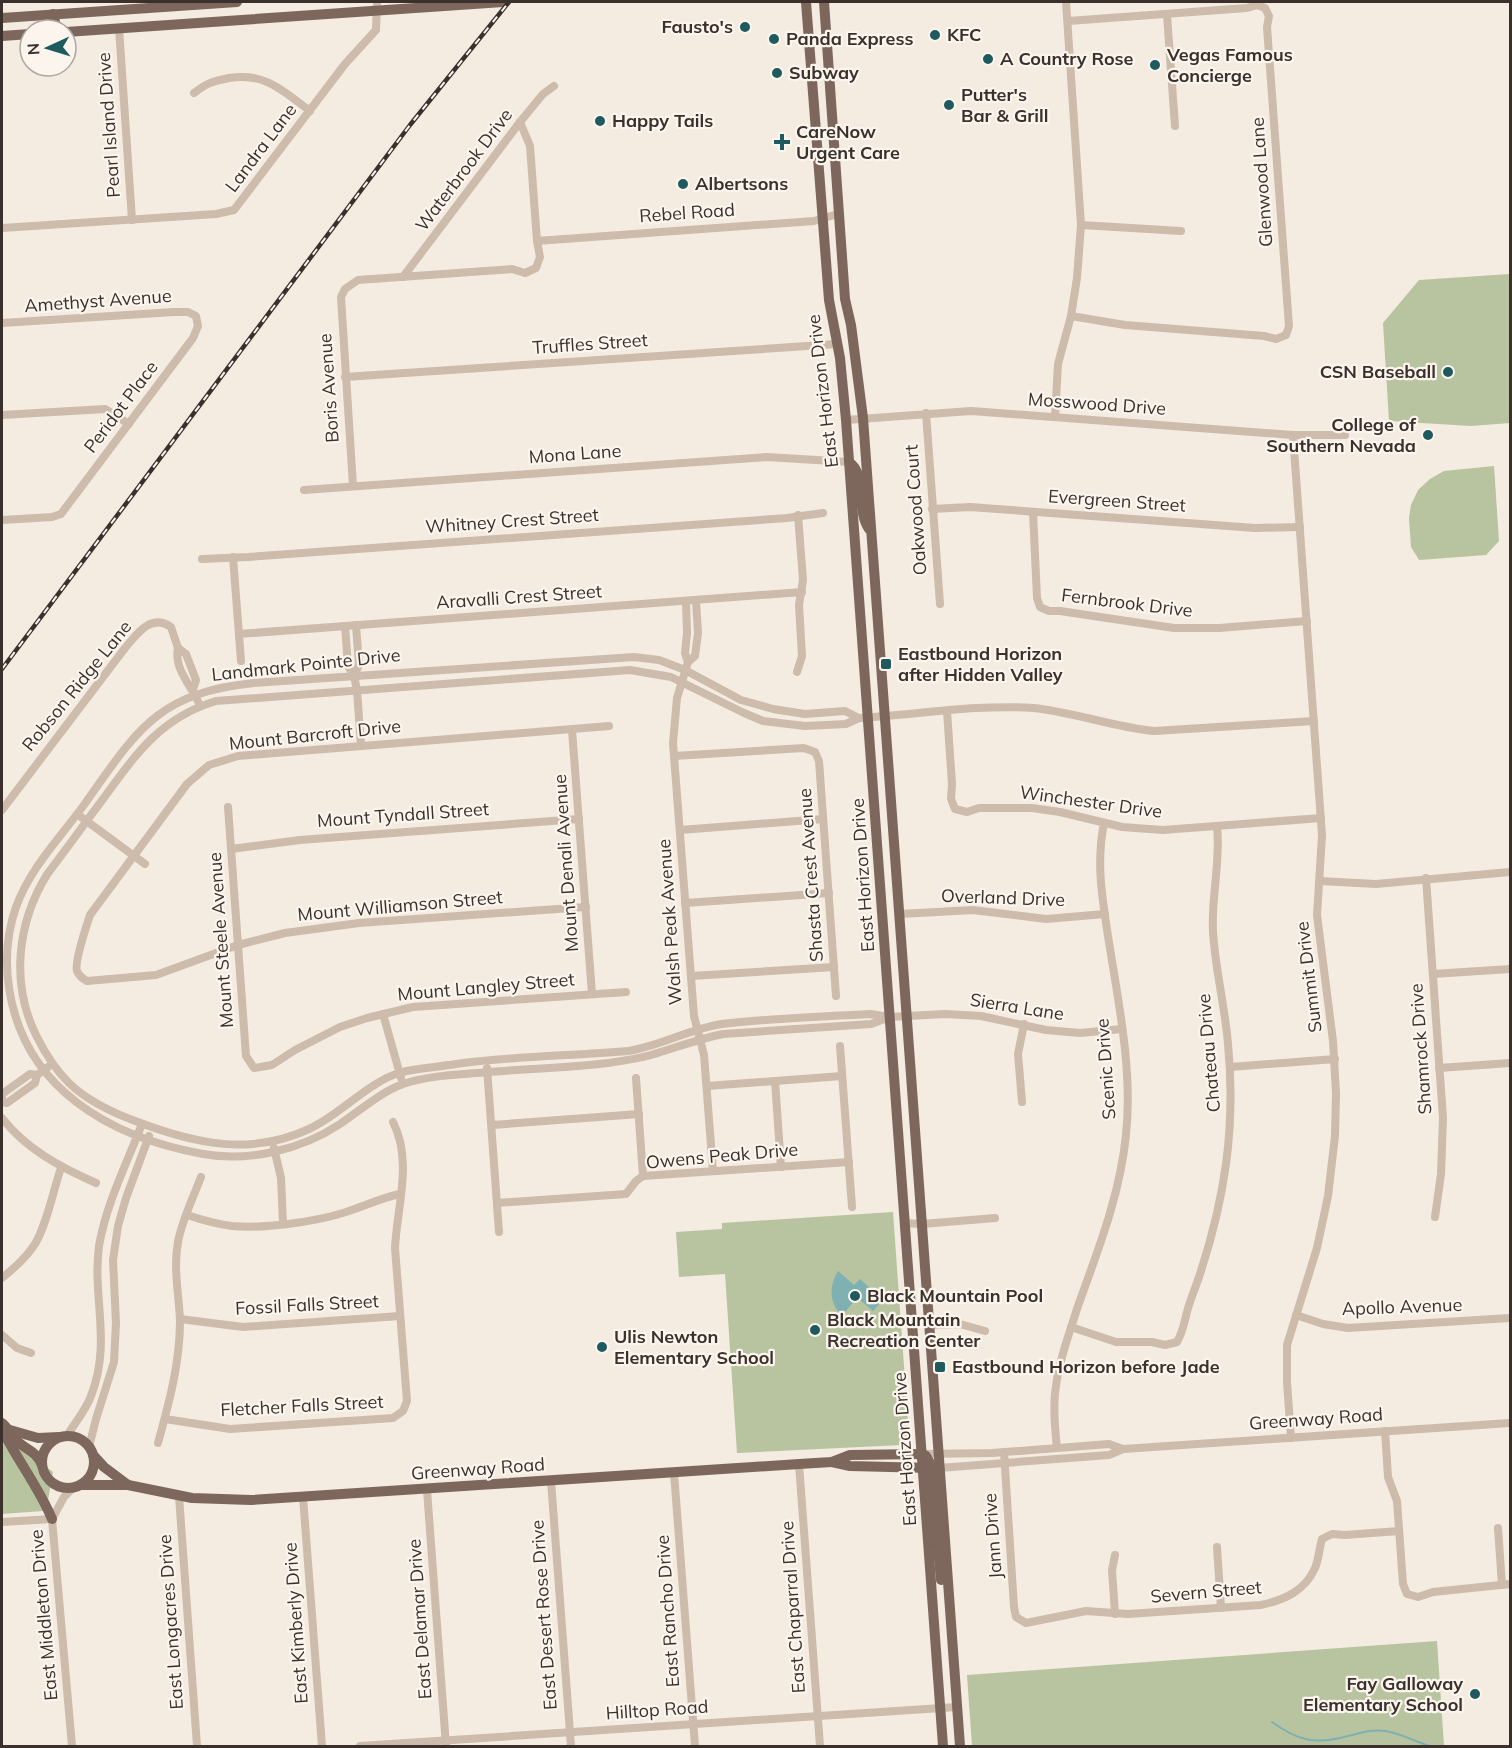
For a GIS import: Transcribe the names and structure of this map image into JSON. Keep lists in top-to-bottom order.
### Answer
{
  "streets": {
    "main road": ["East Horizon Drive", "Greenway Road"],
    "street": [
      "Pearl Island Drive",
      "Landra Lane",
      "Waterbrook Drive",
      "Glenwood Lane",
      "Rebel Road",
      "Amethyst Avenue",
      "Truffles Street",
      "Boris Avenue",
      "Mosswood Drive",
      "Peridot Place",
      "Mona Lane",
      "Evergreen Street",
      "Oakwood Court",
      "Whitney Crest Street",
      "Aravalli Crest Street",
      "Fernbrook Drive",
      "Landmark Pointe Drive",
      "Robson Ridge Lane",
      "Mount Barcroft Drive",
      "Winchester Drive",
      "Mount Tyndall Street",
      "Mount Denali Avenue",
      "Shasta Crest Avenue",
      "Overland Drive",
      "Mount Williamson Street",
      "Walsh Peak Avenue",
      "Mount Steele Avenue",
      "Summit Drive",
      "Mount Langley Street",
      "Sierra Lane",
      "Shamrock Drive",
      "Chateau Drive",
      "Scenic Drive",
      "Owens Peak Drive",
      "Fossil Falls Street",
      "Apollo Avenue",
      "Fletcher Falls Street",
      "Jann Drive",
      "Severn Street",
      "East Chaparral Drive",
      "East Rancho Drive",
      "East Middleton Drive",
      "East Desert Rose Drive",
      "East Delamar Drive",
      "East Longacres Drive",
      "East Kimberly Drive",
      "Hilltop Road"
    ]
  },
  "crossings": [
    ["Pearl Island Drive", "Landra Lane"],
    ["Waterbrook Drive", "Boris Avenue"],
    ["Rebel Road", "East Horizon Drive"],
    ["Amethyst Avenue", "Peridot Place"],
    ["Truffles Street", "Boris Avenue"],
    ["Truffles Street", "East Horizon Drive"],
    ["Boris Avenue", "Mona Lane"],
    ["East Horizon Drive", "Mosswood Drive"],
    ["East Horizon Drive", "Mona Lane"],
    ["East Horizon Drive", "Landmark Pointe Drive"],
    ["East Horizon Drive", "Overland Drive"],
    ["East Horizon Drive", "Sierra Lane"],
    ["East Horizon Drive", "Greenway Road"],
    ["East Horizon Drive", "Hilltop Road"],
    ["Mosswood Drive", "Oakwood Court"],
    ["Mosswood Drive", "Summit Drive"],
    ["Evergreen Street", "Oakwood Court"],
    ["Evergreen Street", "Fernbrook Drive"],
    ["Evergreen Street", "Summit Drive"],
    ["Aravalli Crest Street", "Walsh Peak Avenue"],
    ["Fernbrook Drive", "Summit Drive"],
    ["Landmark Pointe Drive", "Robson Ridge Lane"],
    ["Landmark Pointe Drive", "Winchester Drive"],
    ["Landmark Pointe Drive", "Walsh Peak Avenue"],
    ["Landmark Pointe Drive", "Summit Drive"],
    ["Landmark Pointe Drive", "Sierra Lane"],
    ["Mount Barcroft Drive", "Mount Denali Avenue"],
    ["Mount Barcroft Drive", "Mount Williamson Street"],
    ["Winchester Drive", "Summit Drive"],
    ["Winchester Drive", "Chateau Drive"],
    ["Winchester Drive", "Scenic Drive"],
    ["Mount Tyndall Street", "Mount Denali Avenue"],
    ["Mount Tyndall Street", "Mount Steele Avenue"],
    ["Mount Denali Avenue", "Mount Williamson Street"],
    ["Mount Denali Avenue", "Mount Langley Street"],
    ["Shasta Crest Avenue", "Walsh Peak Avenue"],
    ["Overland Drive", "Scenic Drive"],
    ["Mount Williamson Street", "Mount Steele Avenue"],
    ["Walsh Peak Avenue", "Owens Peak Drive"],
    ["Mount Steele Avenue", "Mount Langley Street"],
    ["Summit Drive", "Apollo Avenue"],
    ["Summit Drive", "Greenway Road"],
    ["Sierra Lane", "Scenic Drive"],
    ["Chateau Drive", "Scenic Drive"],
    ["Scenic Drive", "Greenway Road"],
    ["Fossil Falls Street", "Fletcher Falls Street"],
    ["Greenway Road", "Jann Drive"],
    ["Greenway Road", "East Chaparral Drive"],
    ["Greenway Road", "East Rancho Drive"],
    ["Greenway Road", "East Middleton Drive"],
    ["Greenway Road", "East Desert Rose Drive"],
    ["Greenway Road", "East Delamar Drive"],
    ["Greenway Road", "East Longacres Drive"],
    ["Greenway Road", "East Kimberly Drive"],
    ["Jann Drive", "Severn Street"],
    ["East Chaparral Drive", "Hilltop Road"],
    ["East Rancho Drive", "Hilltop Road"],
    ["East Desert Rose Drive", "Hilltop Road"],
    ["East Delamar Drive", "Hilltop Road"]
  ],
  "places": {
    "other": [
      "Fausto's",
      "KFC",
      "Panda Express",
      "A Country Rose",
      "Vegas Famous Concierge",
      "Subway",
      "Putter's Bar & Grill",
      "Happy Tails",
      "Albertsons",
      "CSN Baseball",
      "College of Southern Nevada",
      "Black Mountain Pool",
      "Black Mountain Recreation Center",
      "Ulis Newton Elementary School",
      "Fay Galloway Elementary School"
    ],
    "health": ["CareNow Urgent Care"],
    "transit": ["Eastbound Horizon after Hidden Valley", "Eastbound Horizon before Jade"]
  },
  "north": "left"
}
